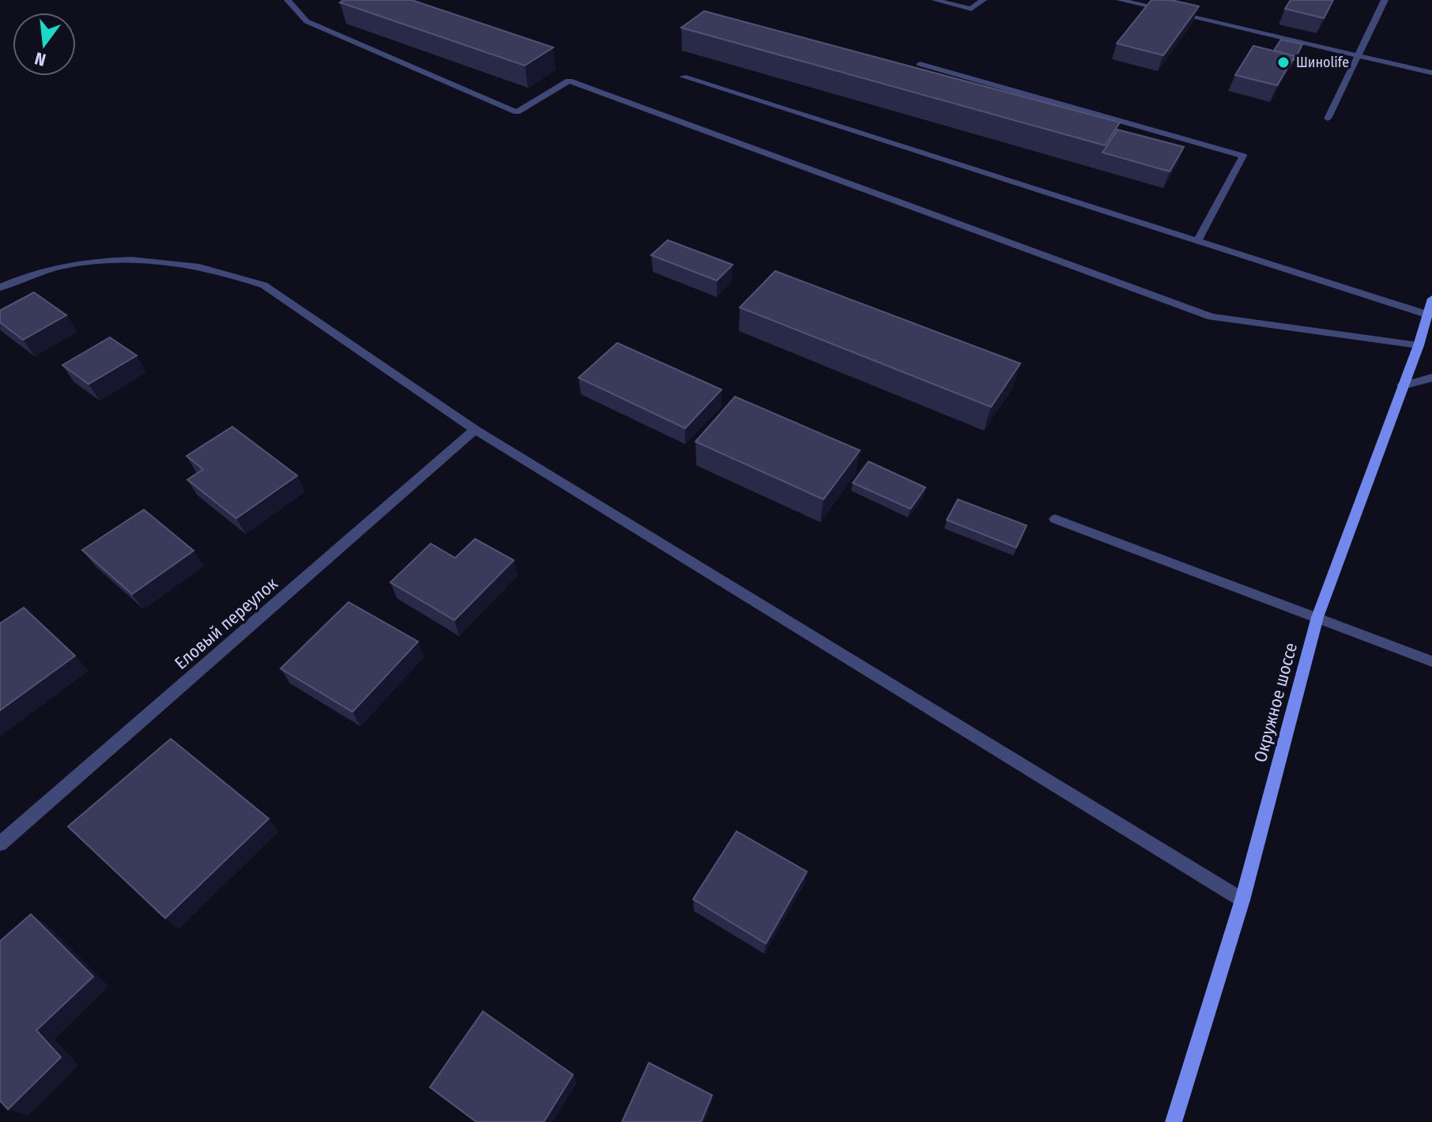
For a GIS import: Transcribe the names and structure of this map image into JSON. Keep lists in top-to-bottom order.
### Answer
{
  "streets": {
    "street": ["Еловый переулок", "Окружное шоссе"]
  },
  "places": ["Шиноlife"],
  "north": "bottom"
}
